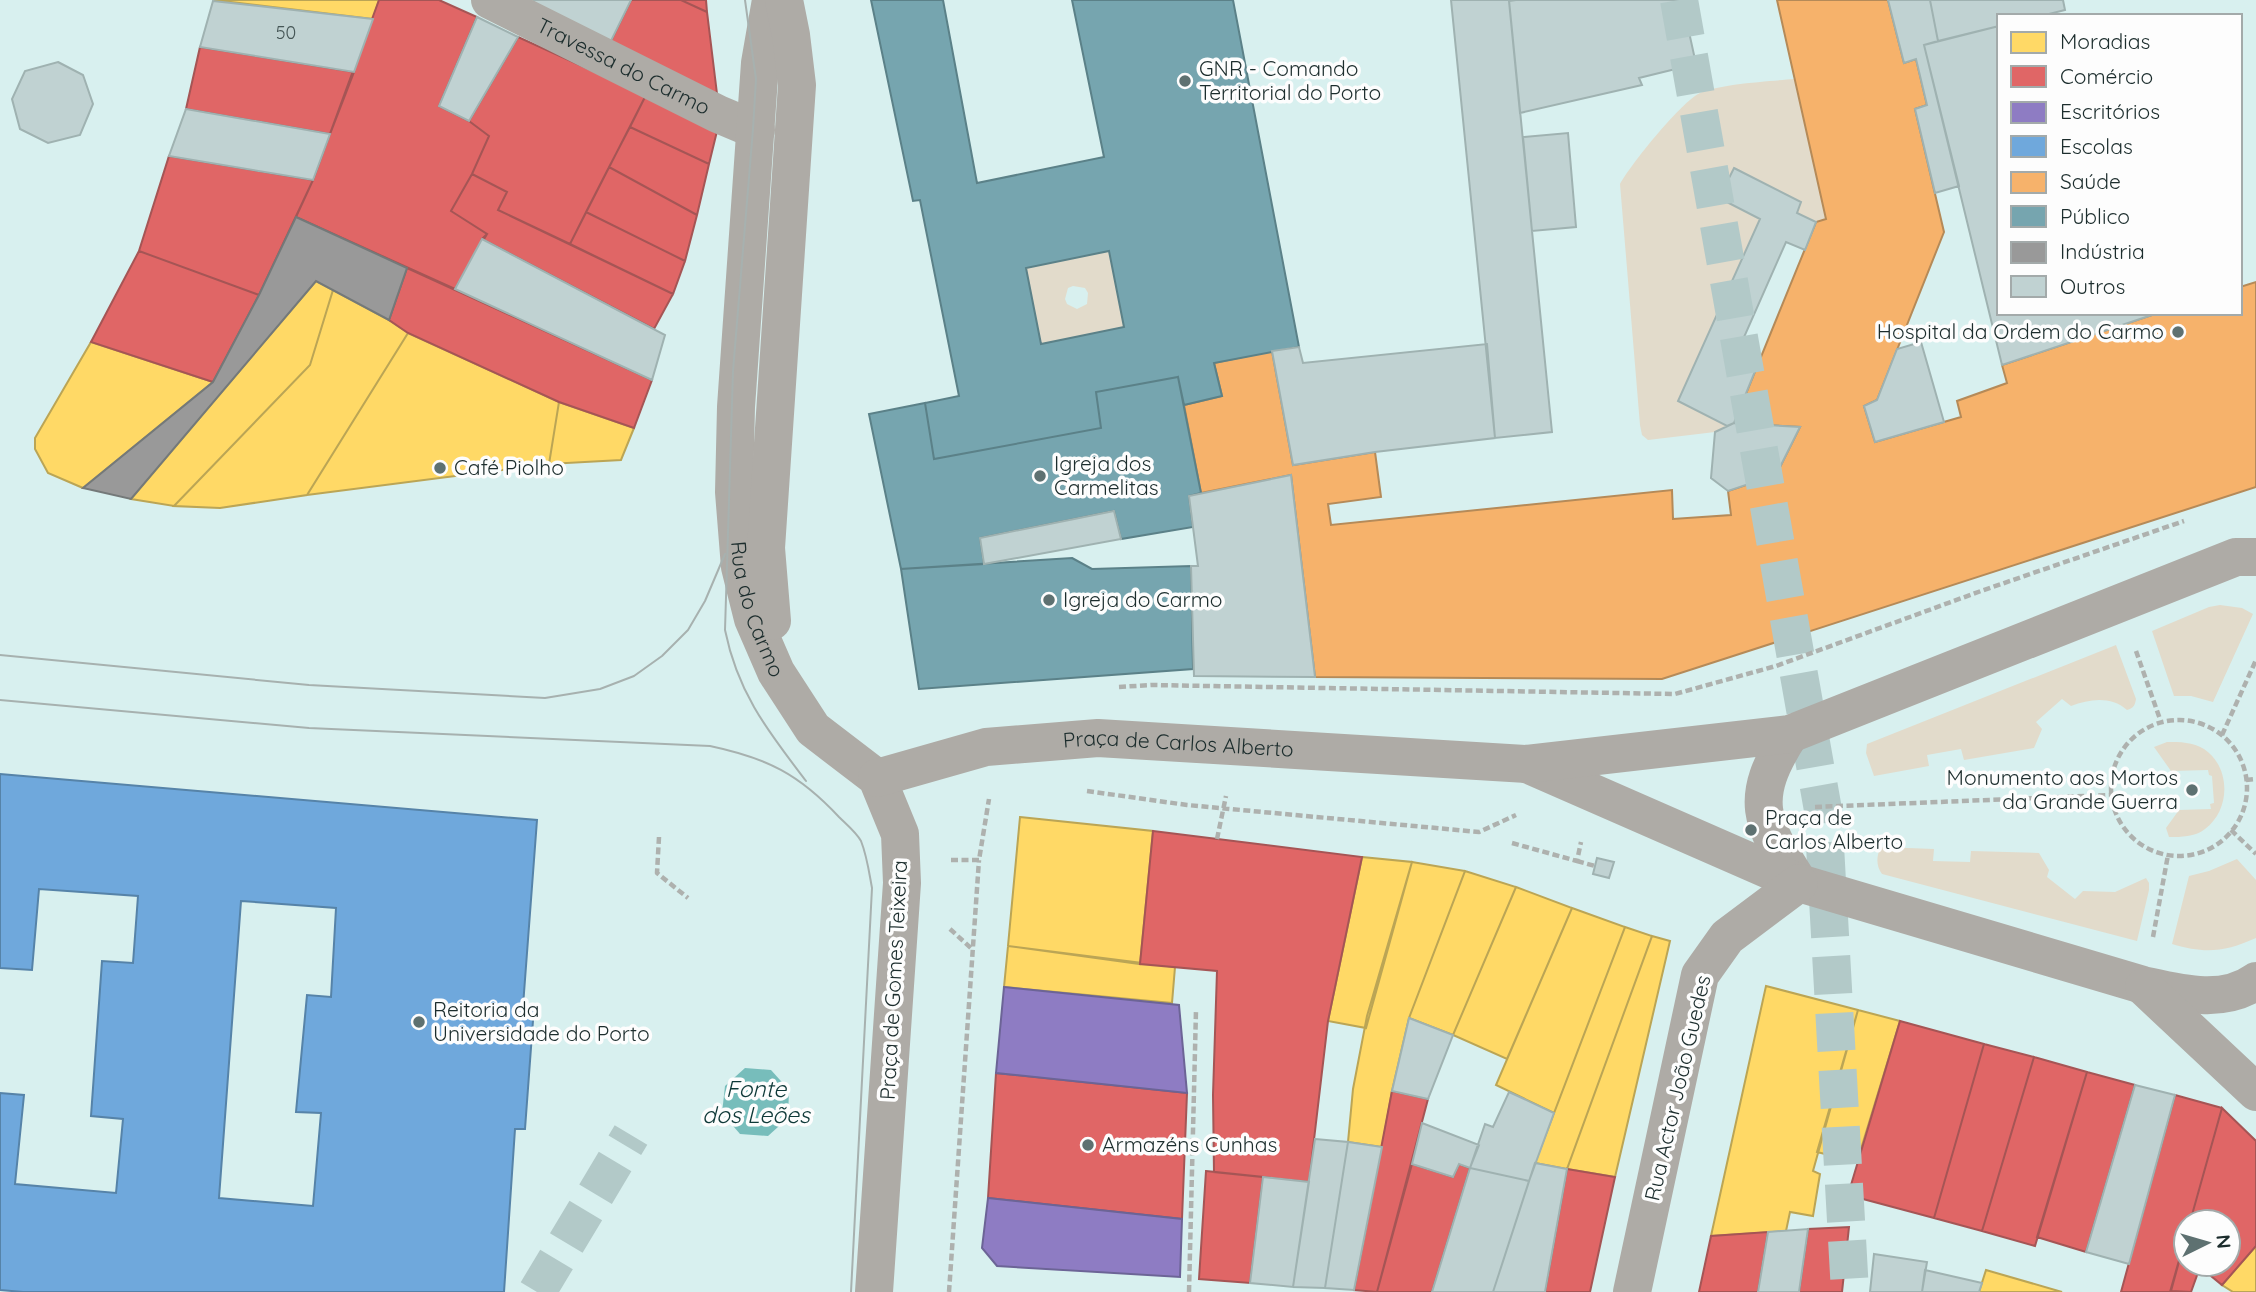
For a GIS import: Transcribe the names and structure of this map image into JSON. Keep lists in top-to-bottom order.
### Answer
{
  "streets": {
    "street": [
      "Travessa do Carmo",
      "Rua do Carmo",
      "Praça de Carlos Alberto",
      "Praça de Gomes Teixeira",
      "Rua Actor João Guedes"
    ]
  },
  "crossings": [
    ["Travessa do Carmo", "Rua do Carmo"],
    ["Praça de Carlos Alberto", "Praça de Gomes Teixeira"],
    ["Praça de Carlos Alberto", "Rua Actor João Guedes"]
  ],
  "water": ["Fonte dos Leões"],
  "places": [
    "GNR - Comando Territorial do Porto",
    "Hospital da Ordem do Carmo",
    "Café Piolho",
    "Igreja dos Carmelitas",
    "Igreja do Carmo",
    "Monumento aos Mortos da Grande Guerra",
    "Praça de Carlos Alberto",
    "Reitoria da Universidade do Porto",
    "Armazéns Cunhas"
  ],
  "house_numbers": ["50"],
  "legend": [
    "Moradias",
    "Comércio",
    "Escritórios",
    "Escolas",
    "Saúde",
    "Público",
    "Indústria",
    "Outros"
  ],
  "north": "right"
}
